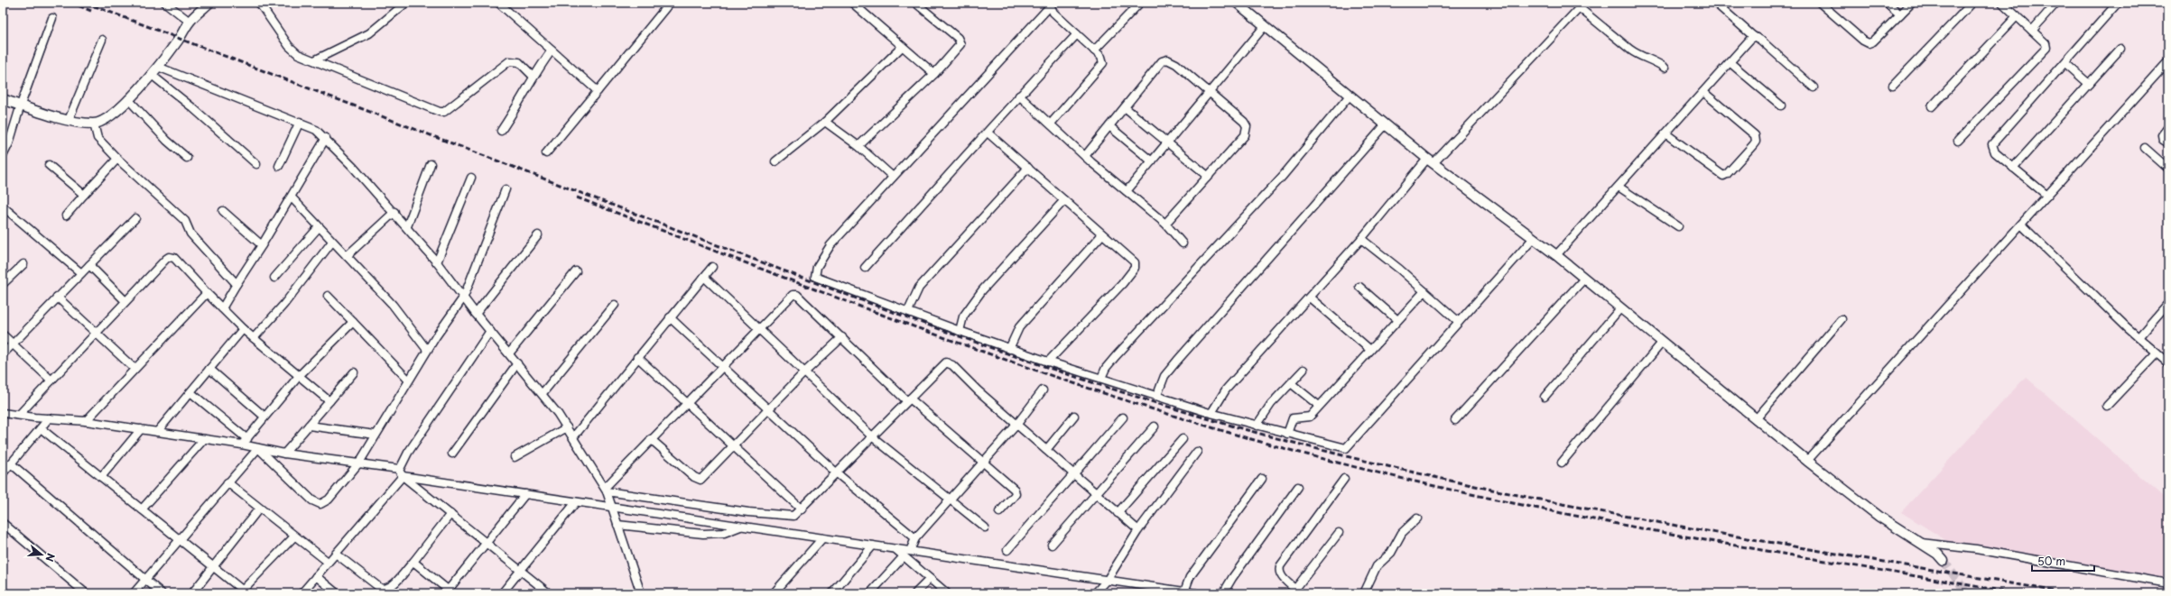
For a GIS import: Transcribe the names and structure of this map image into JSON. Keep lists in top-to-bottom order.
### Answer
{
  "scale_bar": "50 m",
  "north": "right"
}
